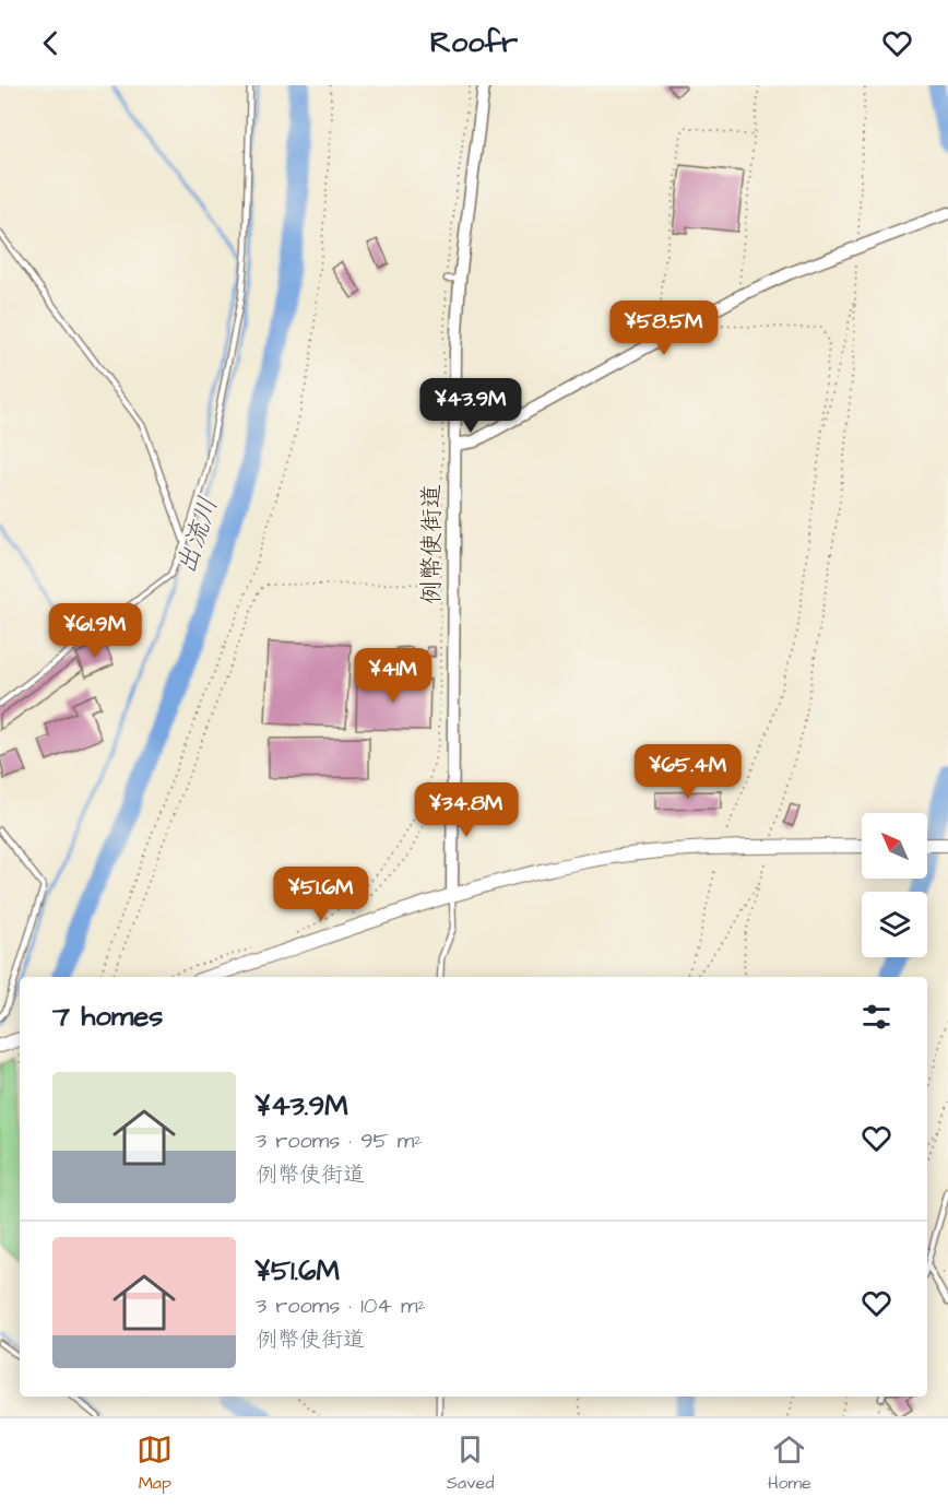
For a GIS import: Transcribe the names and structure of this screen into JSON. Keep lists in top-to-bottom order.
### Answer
{
  "streets": {
    "street": ["例幣使街道"]
  },
  "water": ["出流川"],
  "north": "top left",
  "page": {
    "header": "Roofr",
    "price": [
      "¥58.5M",
      "¥43.9M",
      "¥61.9M",
      "¥41M",
      "¥65.4M",
      "¥34.8M",
      "¥51.6M"
    ],
    "heading": "7 homes",
    "list": [
      {
        "name": "¥43.9M",
        "note": "3 rooms · 95 m² · 例幣使街道"
      },
      {
        "name": "¥51.6M",
        "note": "3 rooms · 104 m² · 例幣使街道"
      }
    ],
    "tabs": ["Map", "Saved", "Home"]
  }
}
